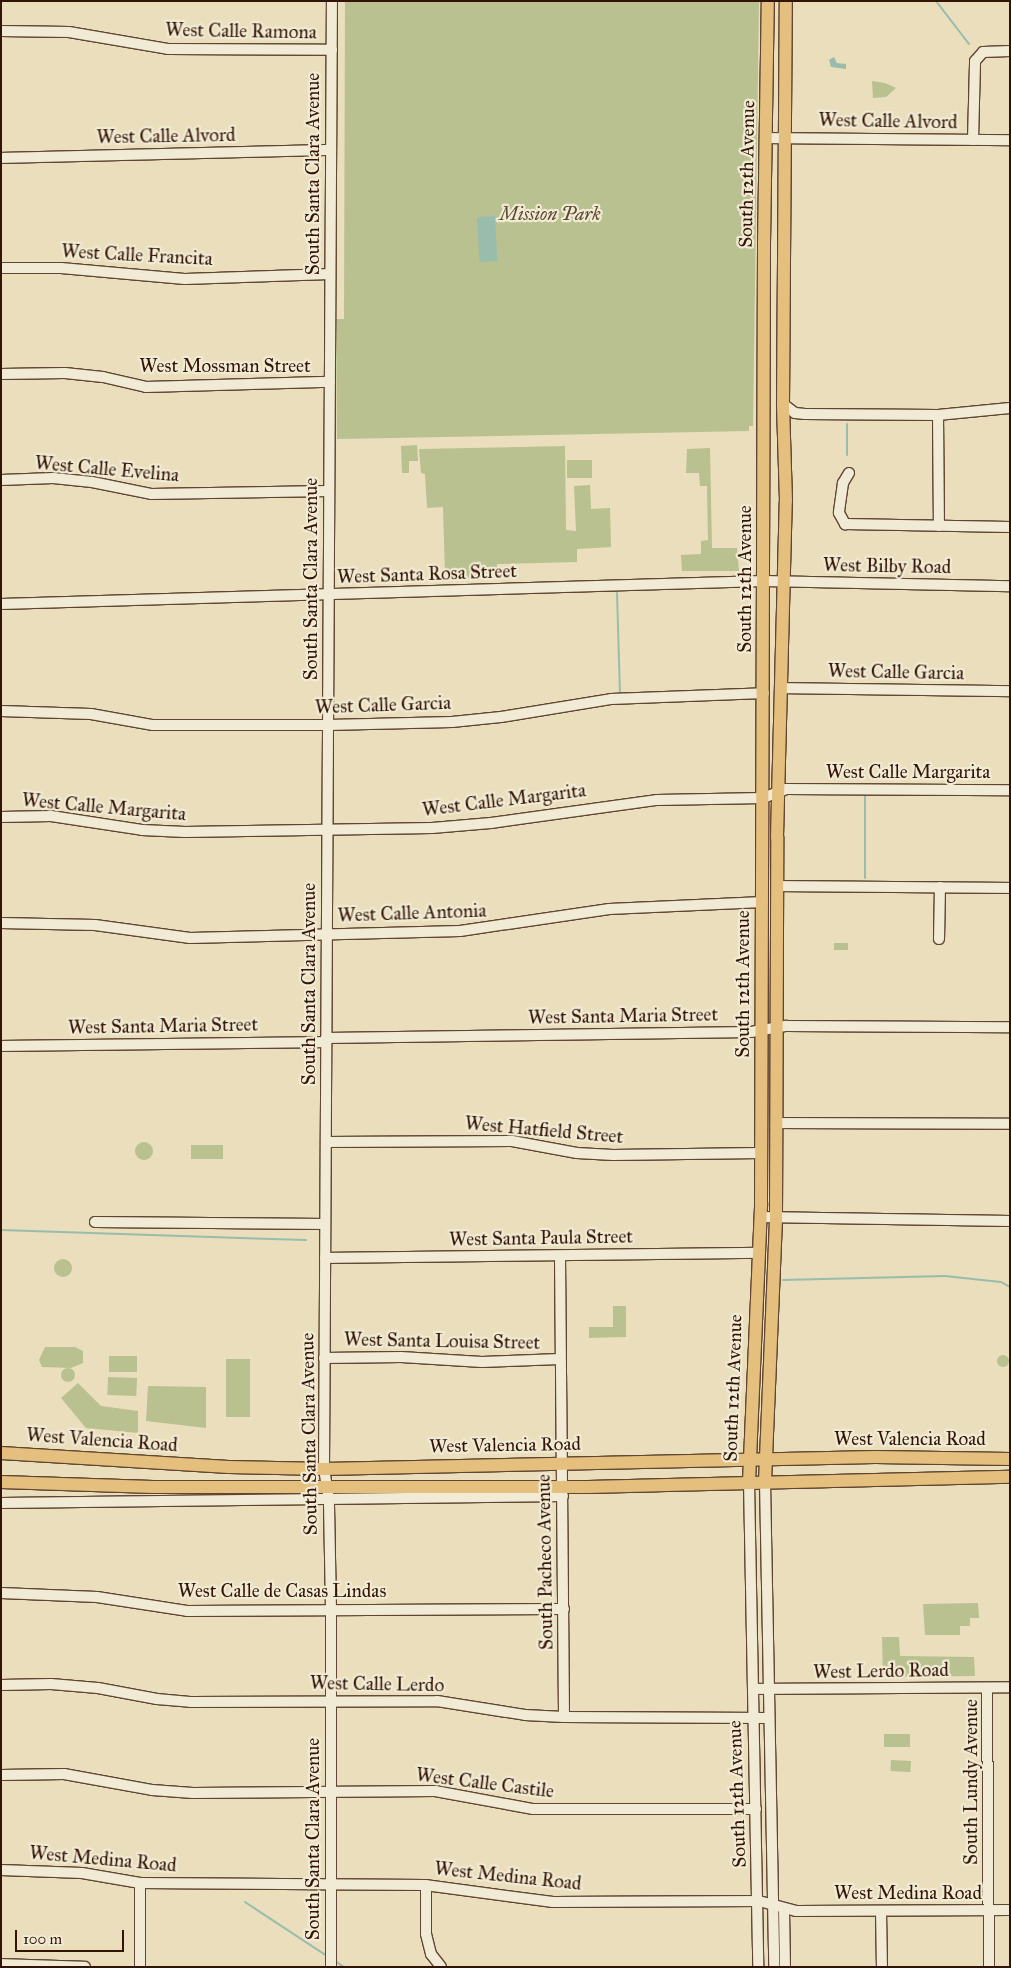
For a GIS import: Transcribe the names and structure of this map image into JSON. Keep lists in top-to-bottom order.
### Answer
{
  "streets": {
    "main road": ["South 12th Avenue", "West Valencia Road"],
    "street": [
      "West Calle Ramona",
      "West Calle Alvord",
      "South Santa Clara Avenue",
      "West Calle Francita",
      "West Mossman Street",
      "West Calle Evelina",
      "West Bilby Road",
      "West Santa Rosa Street",
      "West Calle Garcia",
      "West Calle Margarita",
      "West Calle Antonia",
      "West Santa Maria Street",
      "West Hatfield Street",
      "West Santa Paula Street",
      "West Santa Louisa Street",
      "South Pacheco Avenue",
      "West Calle de Casas Lindas",
      "West Lerdo Road",
      "West Calle Lerdo",
      "South Lundy Avenue",
      "West Calle Castile",
      "West Medina Road"
    ]
  },
  "crossings": [
    ["West Calle Ramona", "South Santa Clara Avenue"],
    ["West Calle Alvord", "South Santa Clara Avenue"],
    ["West Calle Alvord", "South 12th Avenue"],
    ["South Santa Clara Avenue", "West Calle Francita"],
    ["South Santa Clara Avenue", "West Mossman Street"],
    ["South Santa Clara Avenue", "West Calle Evelina"],
    ["South Santa Clara Avenue", "West Santa Rosa Street"],
    ["South Santa Clara Avenue", "West Calle Garcia"],
    ["South Santa Clara Avenue", "West Calle Margarita"],
    ["South Santa Clara Avenue", "West Calle Antonia"],
    ["South Santa Clara Avenue", "West Santa Maria Street"],
    ["South Santa Clara Avenue", "West Hatfield Street"],
    ["South Santa Clara Avenue", "West Santa Paula Street"],
    ["South Santa Clara Avenue", "West Santa Louisa Street"],
    ["South Santa Clara Avenue", "West Valencia Road"],
    ["South Santa Clara Avenue", "West Calle de Casas Lindas"],
    ["South Santa Clara Avenue", "West Calle Lerdo"],
    ["South Santa Clara Avenue", "West Calle Castile"],
    ["South Santa Clara Avenue", "West Medina Road"],
    ["South 12th Avenue", "West Bilby Road"],
    ["South 12th Avenue", "West Santa Rosa Street"],
    ["South 12th Avenue", "West Calle Garcia"],
    ["South 12th Avenue", "West Calle Margarita"],
    ["South 12th Avenue", "West Calle Antonia"],
    ["South 12th Avenue", "West Santa Maria Street"],
    ["South 12th Avenue", "West Hatfield Street"],
    ["South 12th Avenue", "West Santa Paula Street"],
    ["South 12th Avenue", "West Valencia Road"],
    ["South 12th Avenue", "West Lerdo Road"],
    ["South 12th Avenue", "West Calle Lerdo"],
    ["South 12th Avenue", "West Calle Castile"],
    ["South 12th Avenue", "West Medina Road"],
    ["West Bilby Road", "West Santa Rosa Street"],
    ["West Santa Paula Street", "South Pacheco Avenue"],
    ["West Santa Louisa Street", "South Pacheco Avenue"],
    ["West Valencia Road", "South Pacheco Avenue"],
    ["South Pacheco Avenue", "West Calle de Casas Lindas"],
    ["South Pacheco Avenue", "West Calle Lerdo"],
    ["West Lerdo Road", "South Lundy Avenue"],
    ["South Lundy Avenue", "West Medina Road"]
  ],
  "parks": ["Mission Park"],
  "scale_bar": "100 m"
}
